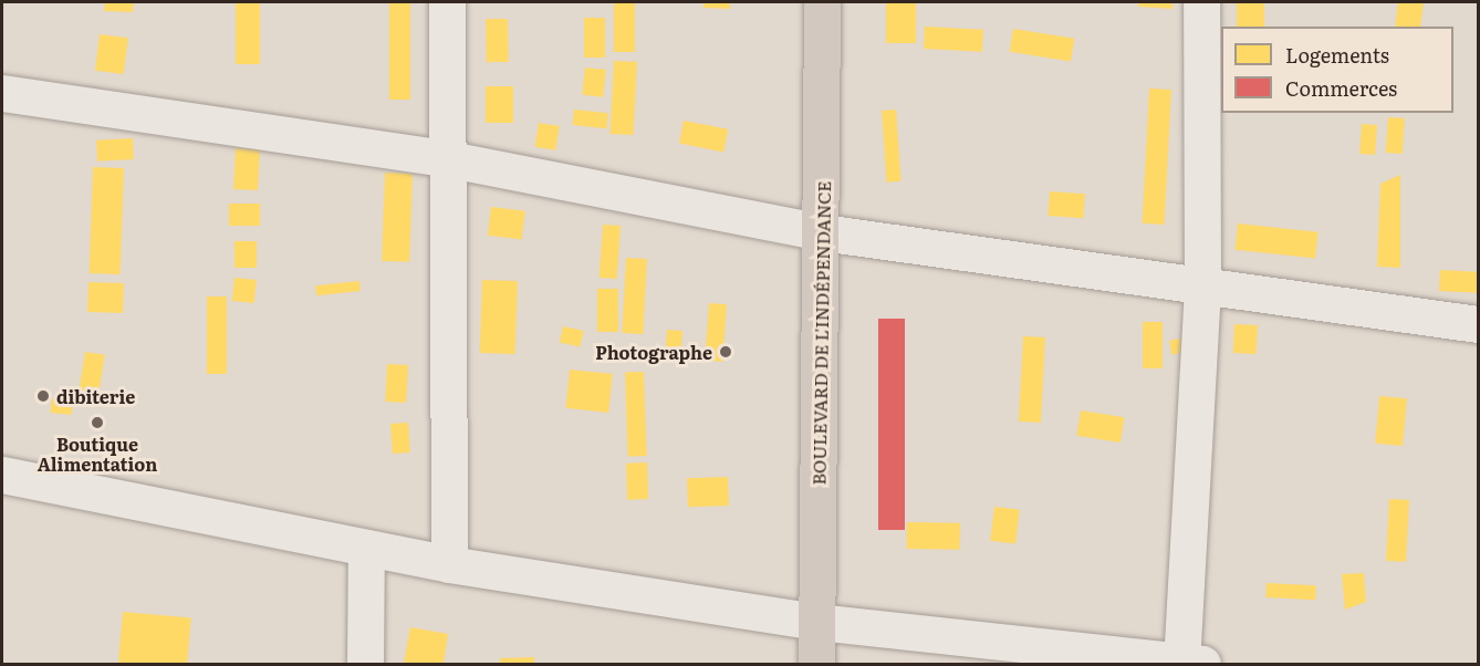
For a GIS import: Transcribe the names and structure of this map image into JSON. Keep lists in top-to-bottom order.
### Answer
{
  "streets": {
    "highway": ["BOULEVARD DE L'INDÉPENDANCE"]
  },
  "places": ["Photographe", "dibiterie", "Boutique Alimentation"],
  "legend": ["Logements", "Commerces"]
}
